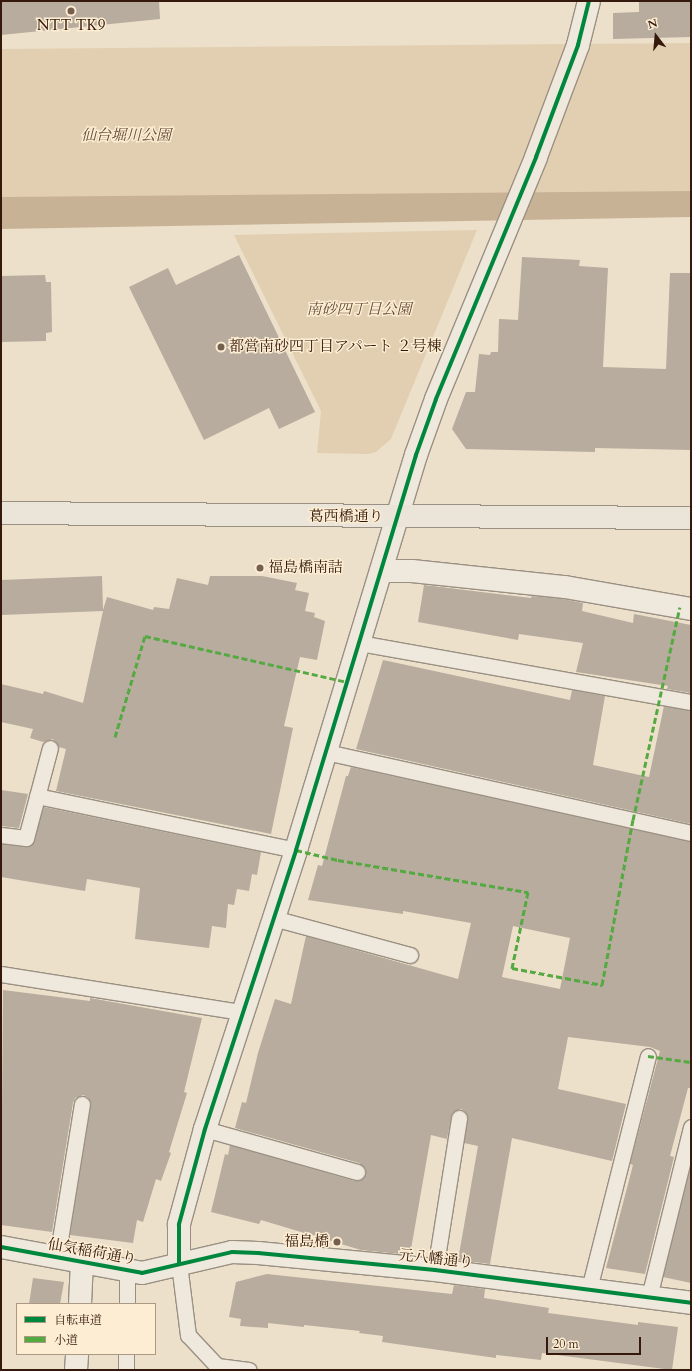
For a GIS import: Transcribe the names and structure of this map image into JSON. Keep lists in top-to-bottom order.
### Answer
{
  "streets": {
    "main road": ["葛西橋通り"],
    "street": ["仙気稲荷通り", "元八幡通り"]
  },
  "crossings": [
    ["仙気稲荷通り", "元八幡通り"]
  ],
  "parks": ["仙台堀川公園", "南砂四丁目公園"],
  "places": [
    "NTT TK9",
    "都営南砂四丁目アパート ２号棟",
    "福島橋南詰",
    "福島橋"
  ],
  "legend": ["自転車道", "小道"],
  "scale_bar": "20 m",
  "north": "top"
}
